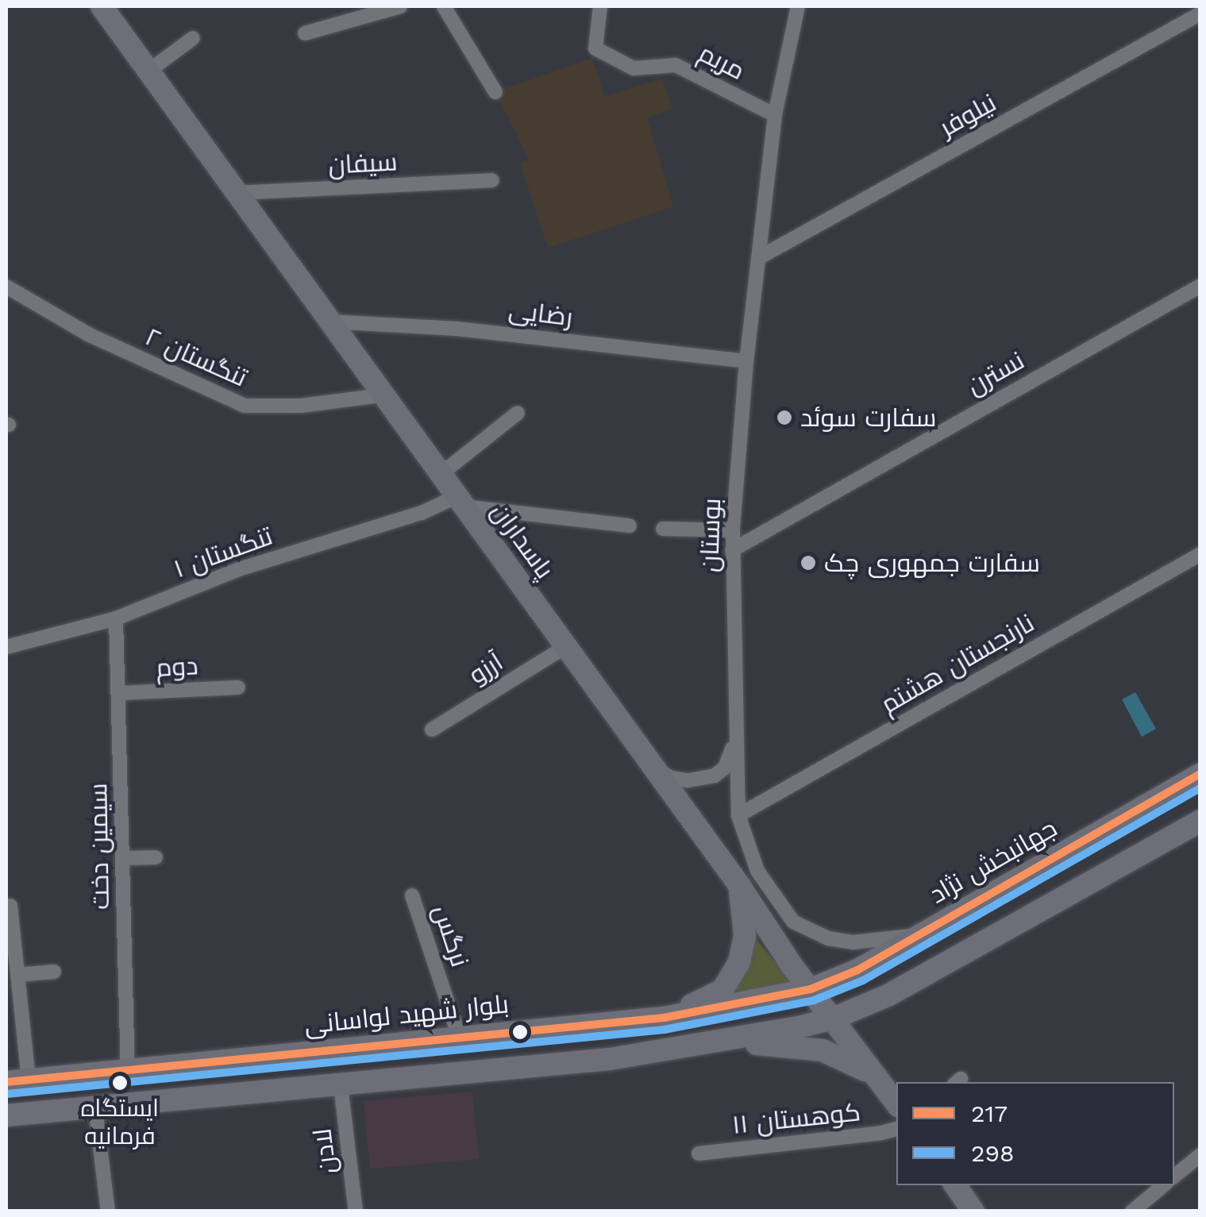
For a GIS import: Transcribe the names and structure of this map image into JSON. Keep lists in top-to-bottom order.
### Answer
{
  "streets": {
    "main road": ["پاسداران", "جهانبخش نژاد", "بلوار شهید لواسانی"],
    "street": [
      "مریم",
      "نیلوفر",
      "سیفان",
      "رضایی",
      "تنگستان ۲",
      "نسترن",
      "بوستان",
      "تنگستان ۱",
      "نارنجستان هشتم",
      "دوم",
      "آرزو",
      "سیمین دخت",
      "نرگس",
      "کوهستان ١١",
      "لادن"
    ]
  },
  "crossings": [
    ["مریم", "بوستان"],
    ["نیلوفر", "بوستان"],
    ["سیفان", "پاسداران"],
    ["رضایی", "بوستان"],
    ["رضایی", "پاسداران"],
    ["تنگستان ۲", "پاسداران"],
    ["نسترن", "بوستان"],
    ["بوستان", "نارنجستان هشتم"],
    ["بوستان", "جهانبخش نژاد"],
    ["پاسداران", "تنگستان ۱"],
    ["پاسداران", "آرزو"],
    ["پاسداران", "جهانبخش نژاد"],
    ["پاسداران", "بلوار شهید لواسانی"],
    ["تنگستان ۱", "سیمین دخت"],
    ["دوم", "سیمین دخت"],
    ["سیمین دخت", "بلوار شهید لواسانی"],
    ["جهانبخش نژاد", "بلوار شهید لواسانی"],
    ["نرگس", "بلوار شهید لواسانی"]
  ],
  "places": ["سفارت سوئد", "سفارت جمهوری چک", "ایستگاه فرمانیه"],
  "lines": ["transit line 217", "transit line 298"],
  "legend": ["217", "298"]
}
